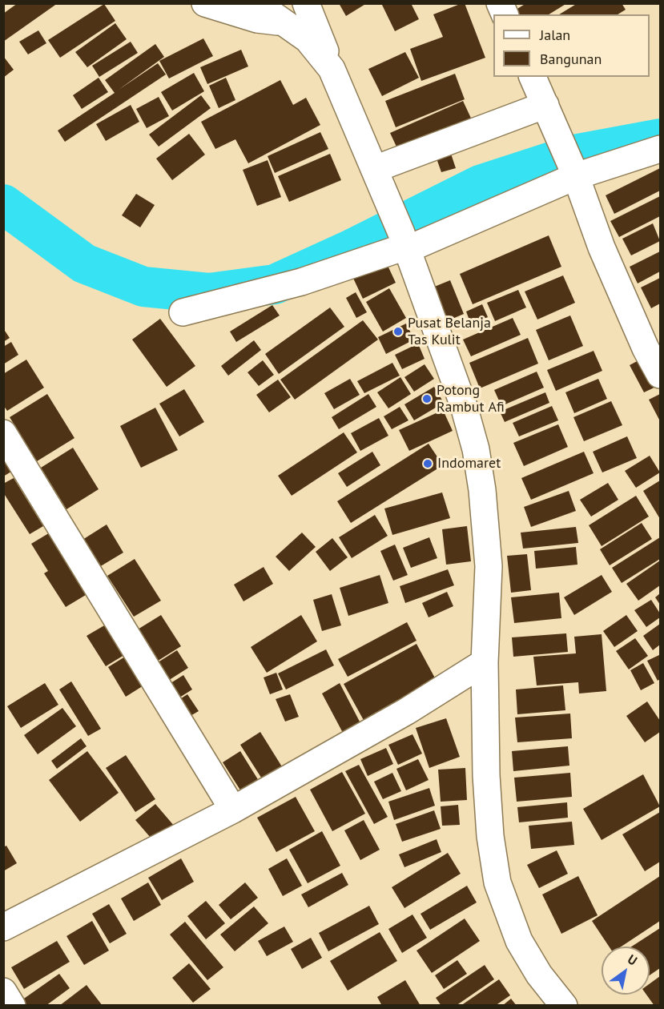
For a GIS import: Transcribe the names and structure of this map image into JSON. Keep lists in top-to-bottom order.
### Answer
{
  "places": ["Pusat Belanja Tas Kulit", "Potong Rambut Afi", "Indomaret"],
  "legend": ["Jalan", "Bangunan"],
  "north": "top right"
}
